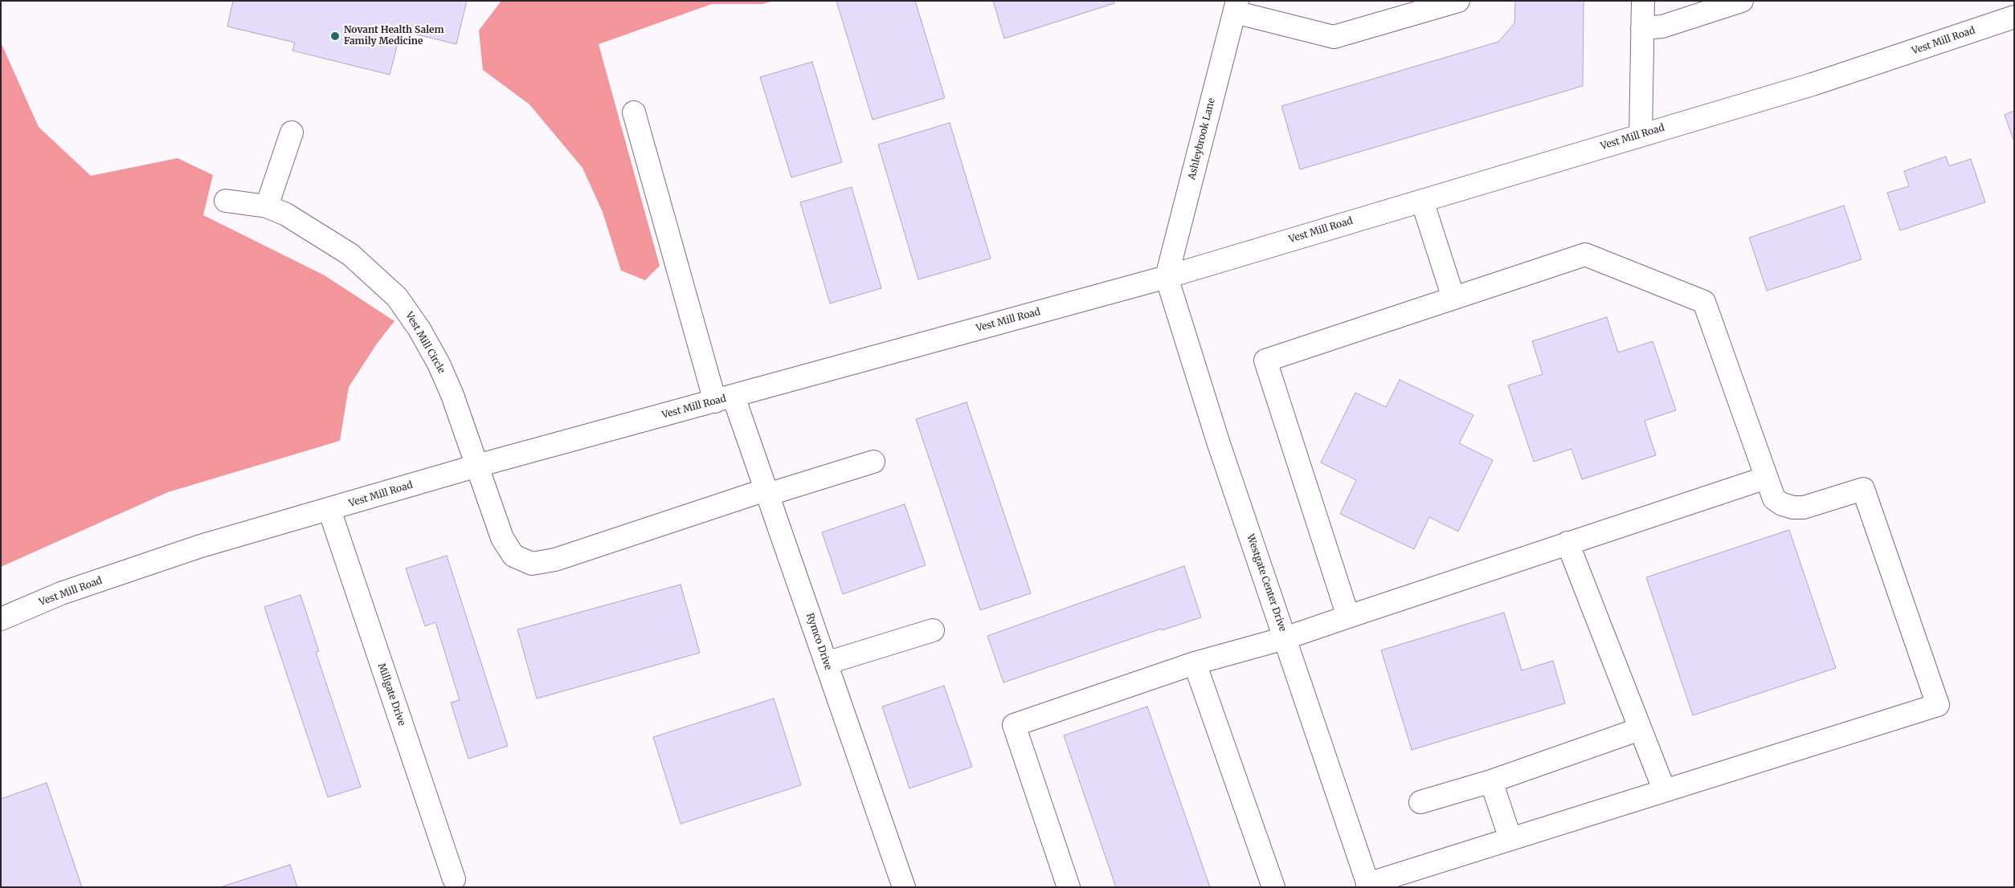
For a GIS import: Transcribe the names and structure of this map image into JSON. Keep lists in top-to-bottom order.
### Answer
{
  "streets": {
    "street": [
      "Vest Mill Road",
      "Ashleybrook Lane",
      "Vest Mill Circle",
      "Westgate Center Drive",
      "Rymco Drive",
      "Millgate Drive"
    ]
  },
  "crossings": [
    ["Vest Mill Road", "Ashleybrook Lane"],
    ["Vest Mill Road", "Vest Mill Circle"],
    ["Vest Mill Road", "Westgate Center Drive"],
    ["Vest Mill Road", "Rymco Drive"],
    ["Vest Mill Road", "Millgate Drive"],
    ["Ashleybrook Lane", "Westgate Center Drive"],
    ["Vest Mill Circle", "Rymco Drive"]
  ],
  "places": ["Novant Health Salem Family Medicine"]
}
